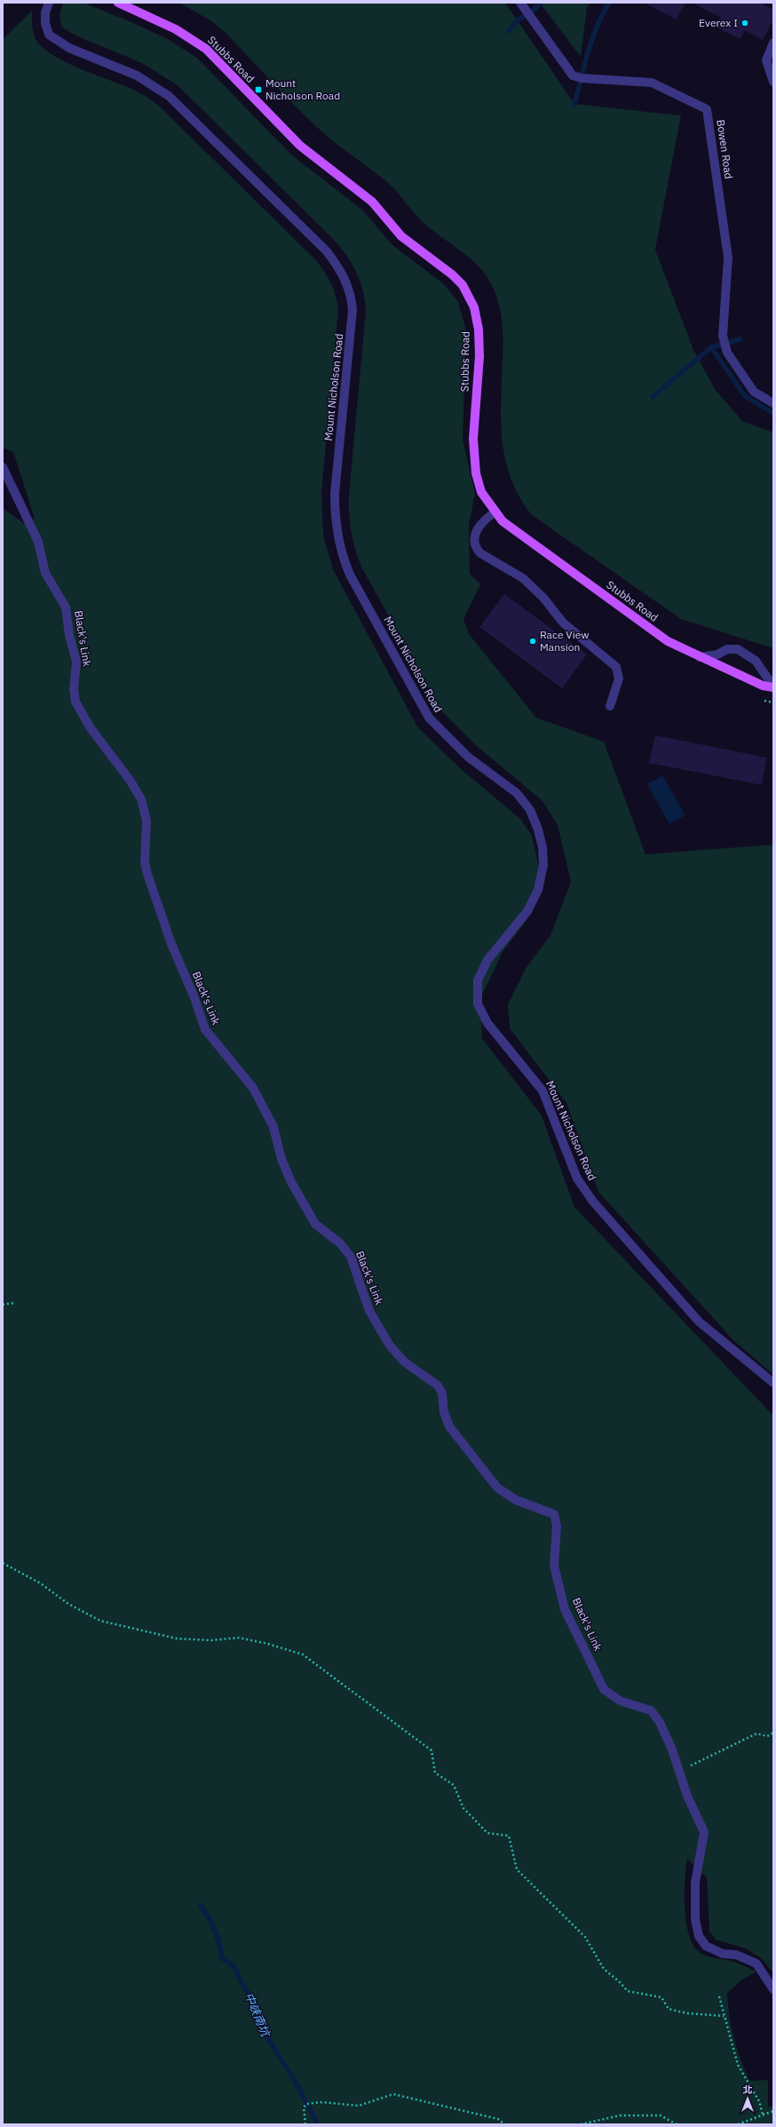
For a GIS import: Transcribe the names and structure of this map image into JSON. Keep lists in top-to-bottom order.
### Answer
{
  "streets": {
    "main road": ["Stubbs Road"],
    "street": ["Bowen Road", "Mount Nicholson Road", "Black's Link"]
  },
  "water": ["中峽南坑"],
  "places": {
    "other": ["Everex I", "Race View Mansion"],
    "transit": ["Mount Nicholson Road"]
  },
  "north": "top"
}
